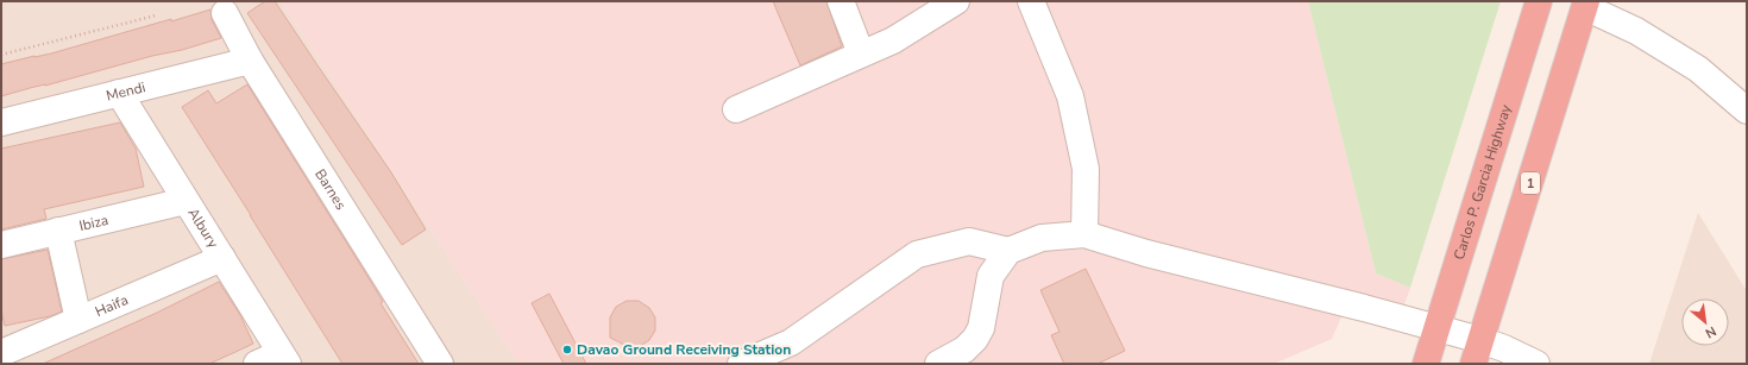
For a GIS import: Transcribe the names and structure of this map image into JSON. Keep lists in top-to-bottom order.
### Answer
{
  "streets": {
    "highway": ["Carlos P. Garcia Highway", "1"],
    "street": [
      "Mendi",
      "Barnes",
      "Ibiza",
      "Albury",
      "Haifa"
    ]
  },
  "crossings": [
    ["Mendi", "Barnes"],
    ["Mendi", "Albury"],
    ["Ibiza", "Albury"],
    ["Albury", "Haifa"]
  ],
  "places": ["Davao Ground Receiving Station"],
  "north": "bottom right"
}
